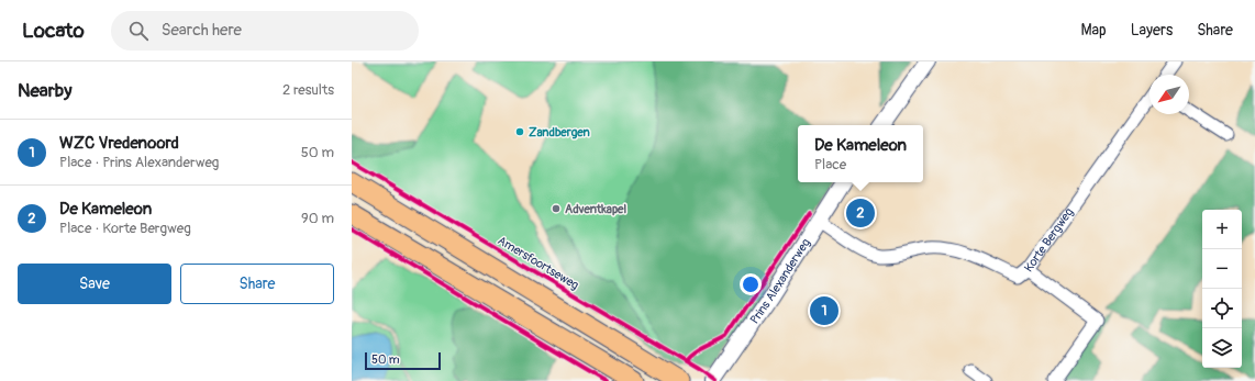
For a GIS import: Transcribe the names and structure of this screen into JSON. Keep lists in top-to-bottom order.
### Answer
{
  "streets": {
    "street": ["Korte Bergweg", "Prins Alexanderweg"],
    "cycle path": ["Amersfoortseweg"]
  },
  "crossings": [
    ["Korte Bergweg", "Prins Alexanderweg"]
  ],
  "places": ["Zandbergen", "Adventkapel"],
  "scale_bar": "50 m",
  "north": "bottom left",
  "page": {
    "header": "Locato",
    "search": "Search here",
    "nav": ["Map", "Layers", "Share"],
    "heading": ["Nearby", "2 results"],
    "list": [
      {
        "mark": "1",
        "name": "WZC Vredenoord",
        "note": "Place · Prins Alexanderweg",
        "value": "50 m"
      },
      {
        "mark": "2",
        "name": "De Kameleon",
        "note": "Place · Korte Bergweg",
        "value": "90 m"
      }
    ],
    "popup": ["De Kameleon", "Place"],
    "pins": ["2", "1"],
    "map_buttons": ["+", "−"],
    "buttons": ["Save", "Share"],
    "scale": "50 m"
  }
}
